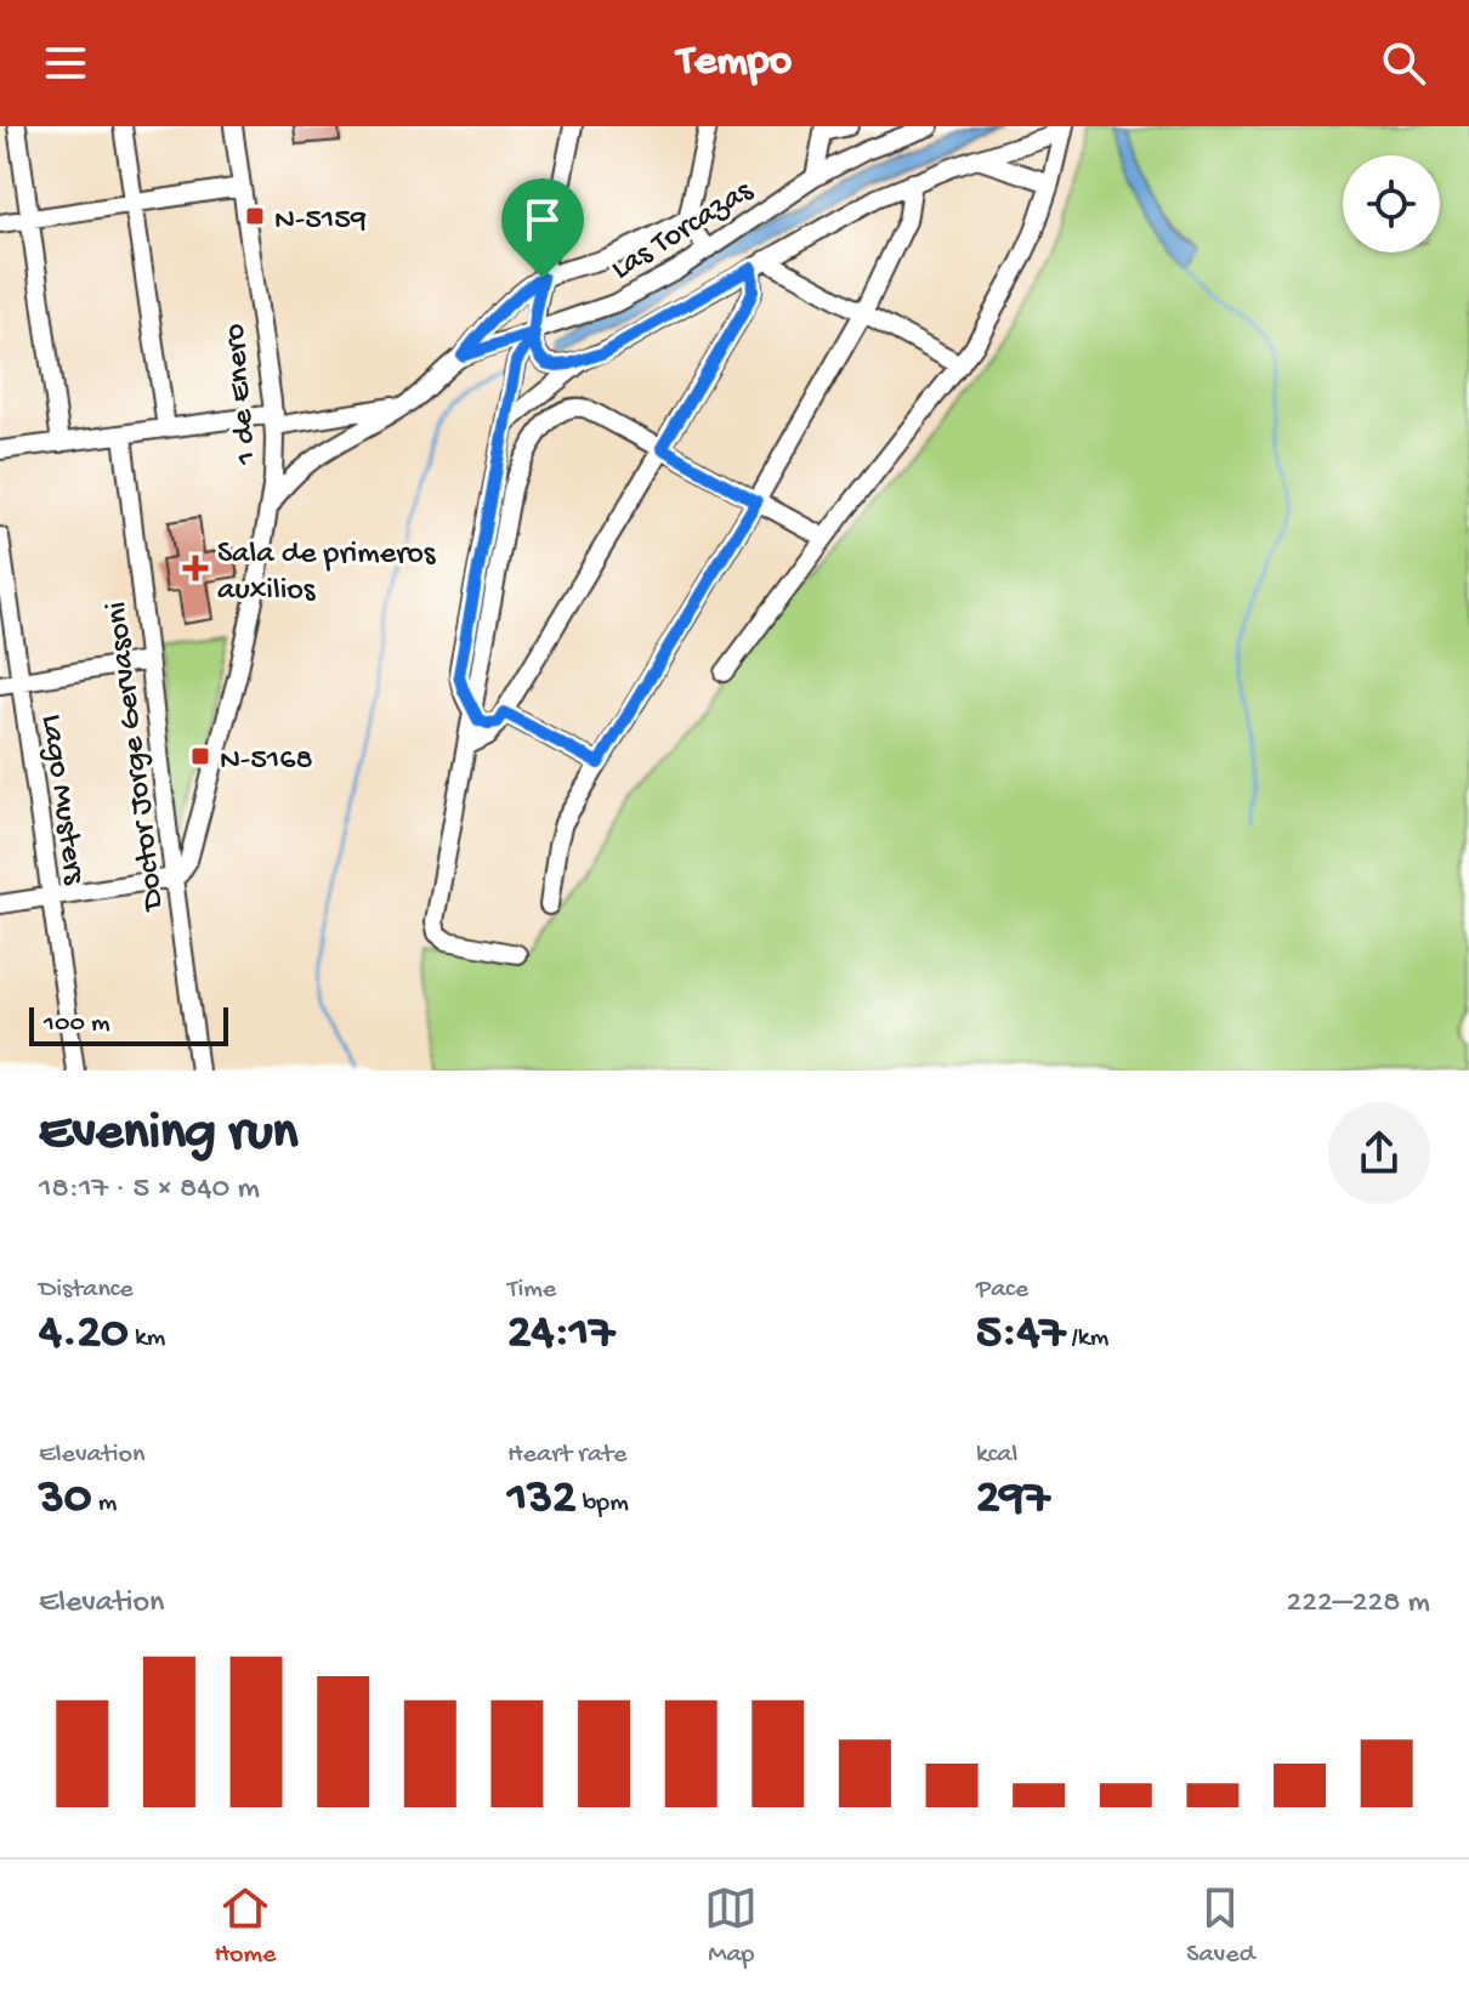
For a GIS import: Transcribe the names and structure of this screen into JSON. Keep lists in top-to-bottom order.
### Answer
{
  "streets": {
    "street": [
      "Las Torcazas",
      "1 de Enero",
      "Doctor Jorge Gervasoni",
      "Lago Musters"
    ]
  },
  "crossings": [
    ["Las Torcazas", "1 de Enero"],
    ["Las Torcazas", "Doctor Jorge Gervasoni"],
    ["1 de Enero", "Doctor Jorge Gervasoni"]
  ],
  "places": {
    "transit": ["N-5159", "N-5168"],
    "health": ["Sala de primeros auxilios"]
  },
  "scale_bar": "100 m",
  "page": {
    "header": "Tempo",
    "scale": "100 m",
    "heading": ["Evening run", "18:17 · 5 × 840 m"],
    "stats": [
      ["Distance", "4.20 km"],
      ["Time", "24:17"],
      ["Pace", "5:47 /km"],
      ["Elevation", "30 m"],
      ["Heart rate", "132 bpm"],
      ["kcal", "297"]
    ],
    "chart": ["Elevation", "222–228 m"],
    "tabs": ["Home", "Map", "Saved"]
  }
}
